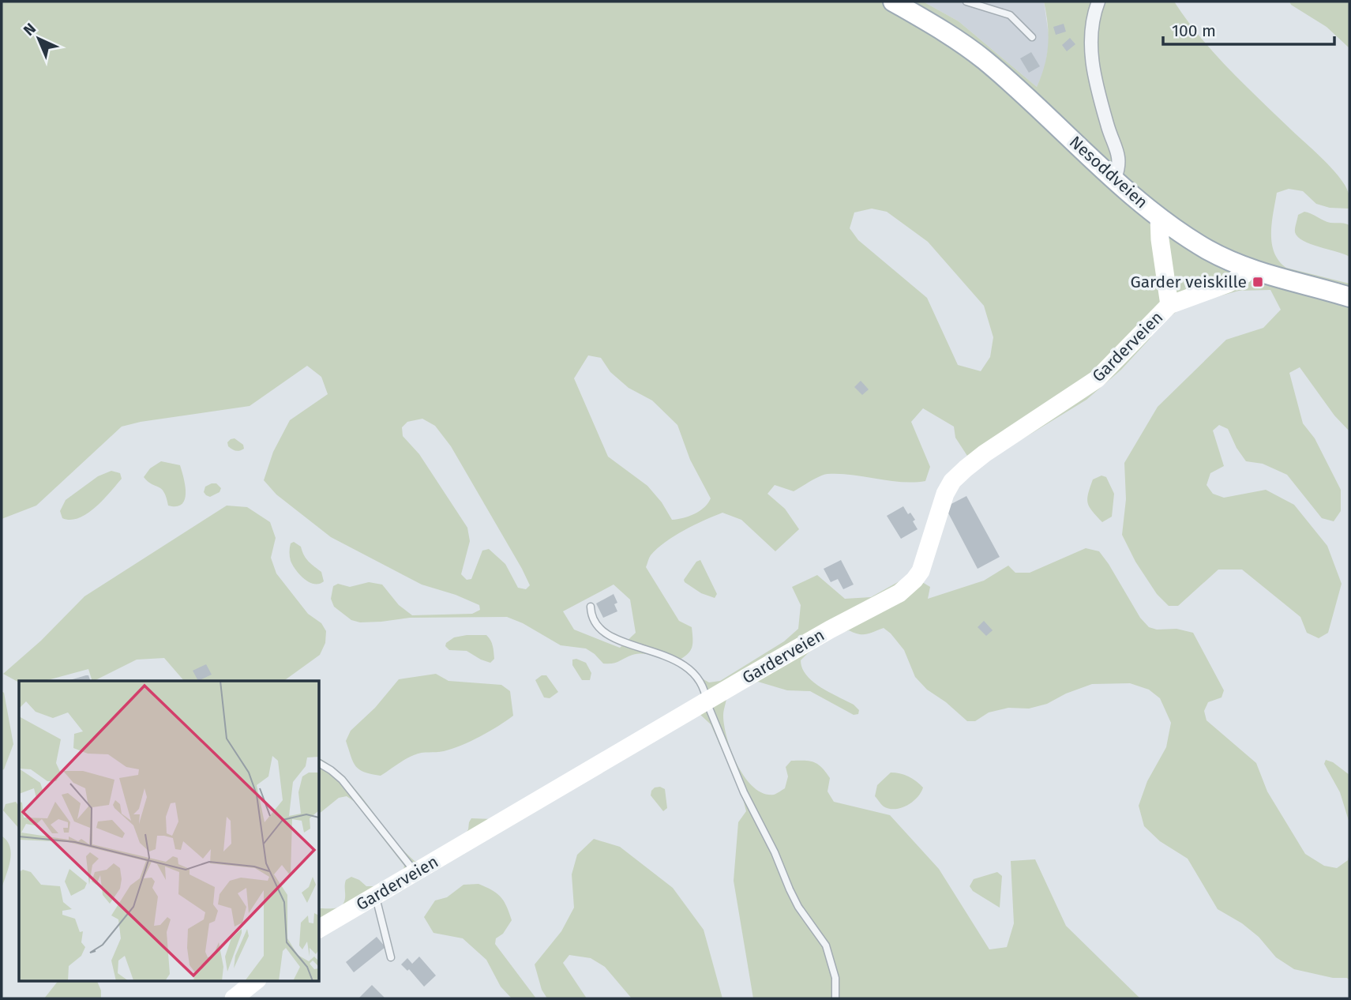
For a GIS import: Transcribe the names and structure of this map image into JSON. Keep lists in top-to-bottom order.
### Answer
{
  "streets": {
    "main road": ["Nesoddveien"],
    "street": ["Garderveien"]
  },
  "crossings": [
    ["Nesoddveien", "Garderveien"]
  ],
  "places": {
    "transit": ["Garder veiskille"]
  },
  "scale_bar": "100 m",
  "north": "top left"
}
